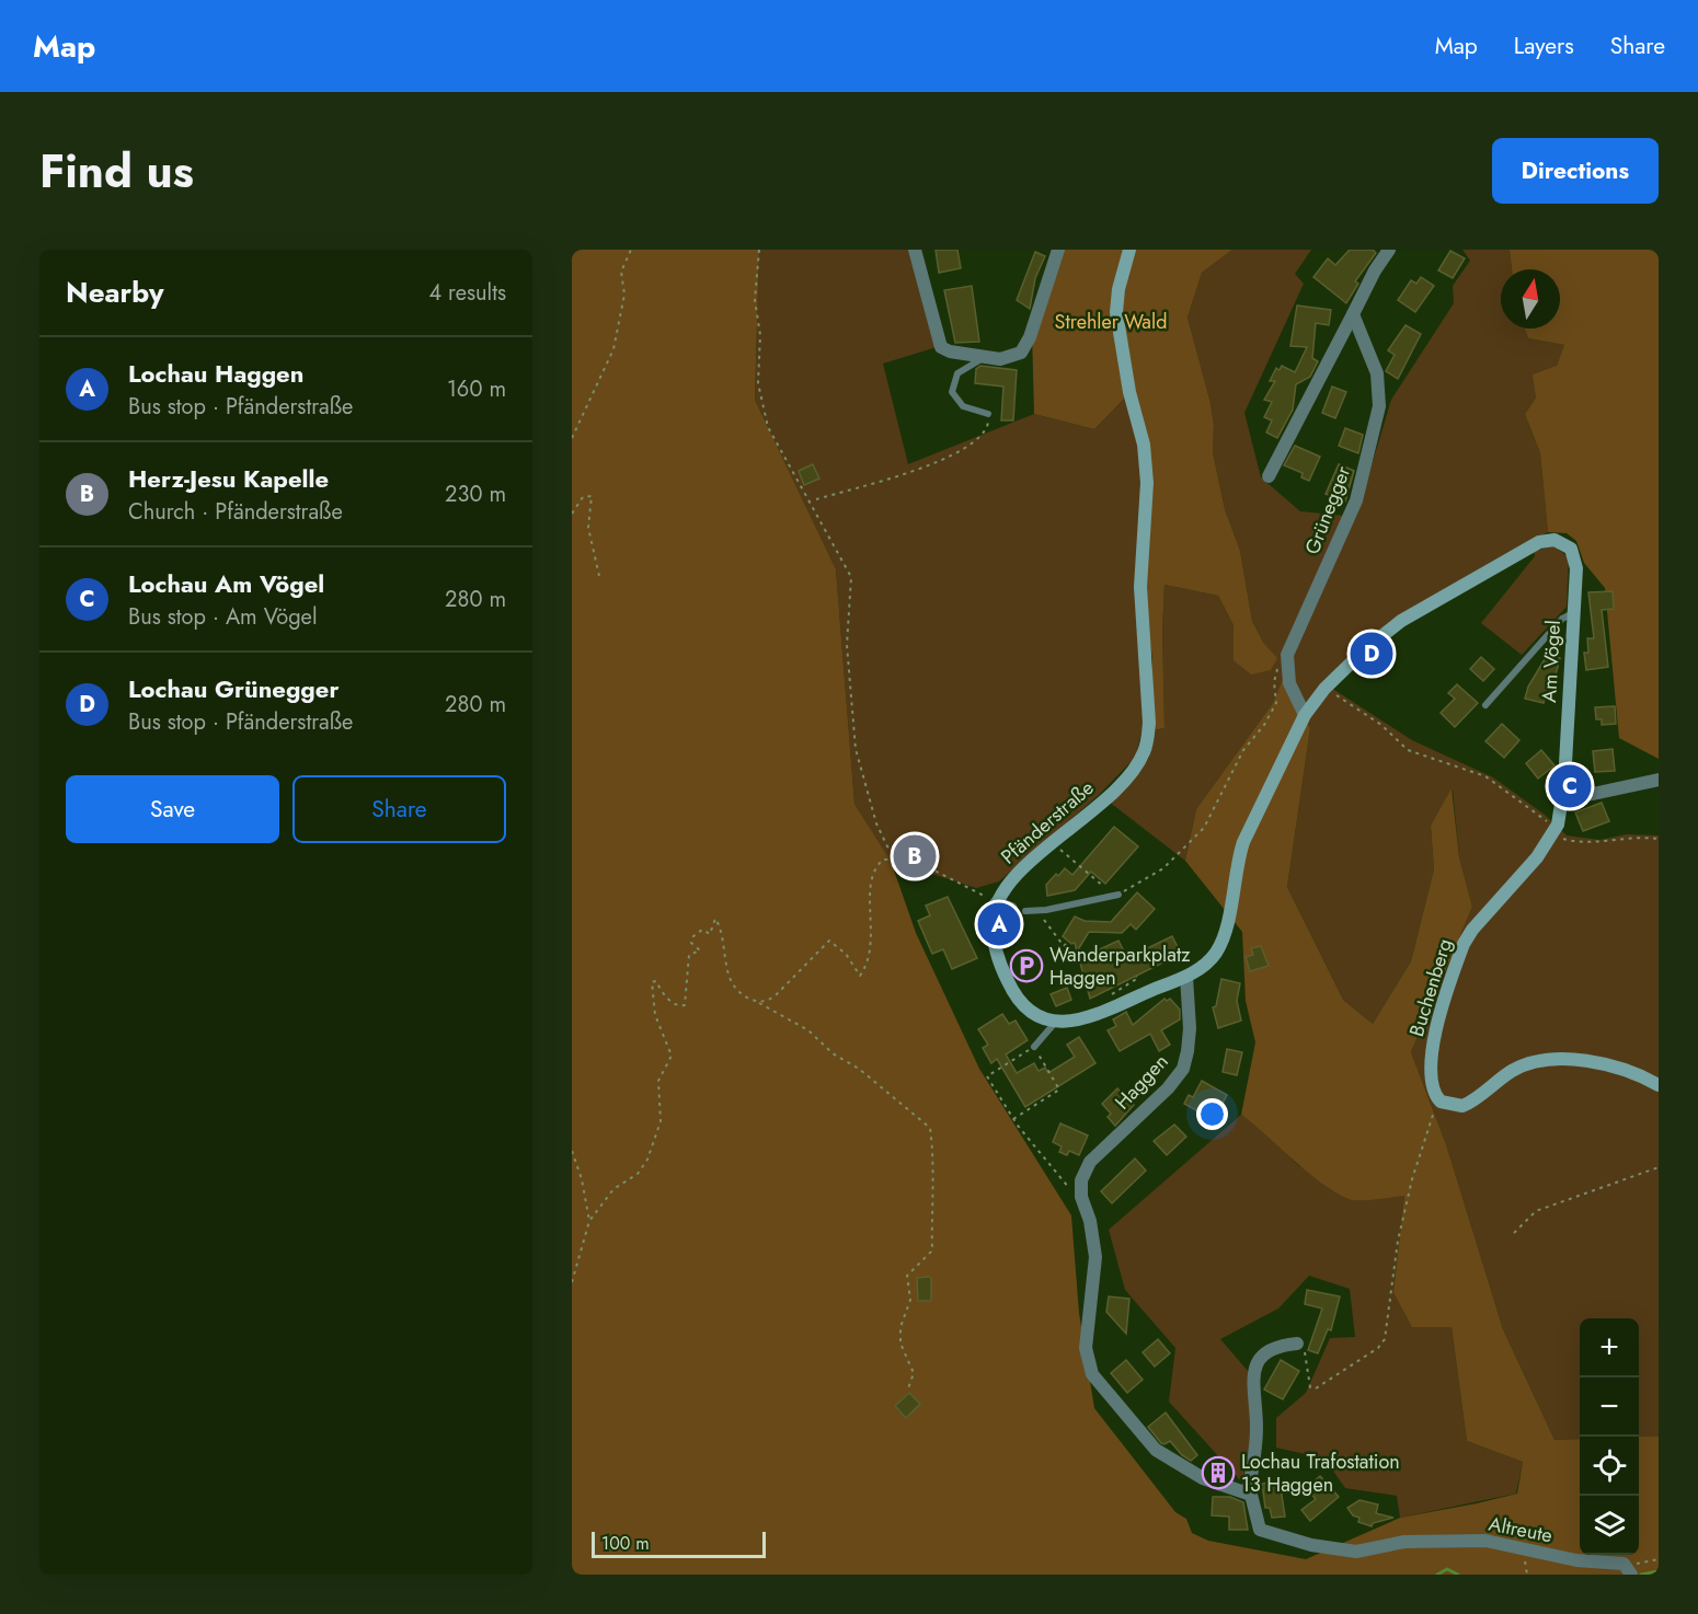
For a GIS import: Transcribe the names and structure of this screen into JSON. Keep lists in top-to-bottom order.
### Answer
{
  "streets": {
    "street": [
      "Grünegger",
      "Am Vögel",
      "Pfänderstraße",
      "Buchenberg",
      "Haggen",
      "Altreute"
    ]
  },
  "crossings": [
    ["Am Vögel", "Buchenberg"]
  ],
  "parks": ["Strehler Wald"],
  "places": {
    "parking": ["Wanderparkplatz Haggen"],
    "building": ["Lochau Trafostation 13 Haggen"]
  },
  "scale_bar": "100 m",
  "north": "top",
  "page": {
    "header": "Map",
    "nav": ["Map", "Layers", "Share"],
    "title": "Find us",
    "buttons": [
      "Directions",
      ["Save", "Share"]
    ],
    "heading": ["Nearby", "4 results"],
    "list": [
      {
        "mark": "A",
        "name": "Lochau Haggen",
        "note": "Bus stop · Pfänderstraße",
        "value": "160 m"
      },
      {
        "mark": "B",
        "name": "Herz-Jesu Kapelle",
        "note": "Church · Pfänderstraße",
        "value": "230 m"
      },
      {
        "mark": "C",
        "name": "Lochau Am Vögel",
        "note": "Bus stop · Am Vögel",
        "value": "280 m"
      },
      {
        "mark": "D",
        "name": "Lochau Grünegger",
        "note": "Bus stop · Pfänderstraße",
        "value": "280 m"
      }
    ],
    "pins": [
      "D",
      "C",
      "B",
      "A"
    ],
    "map_buttons": ["+", "−"],
    "scale": "100 m"
  }
}
